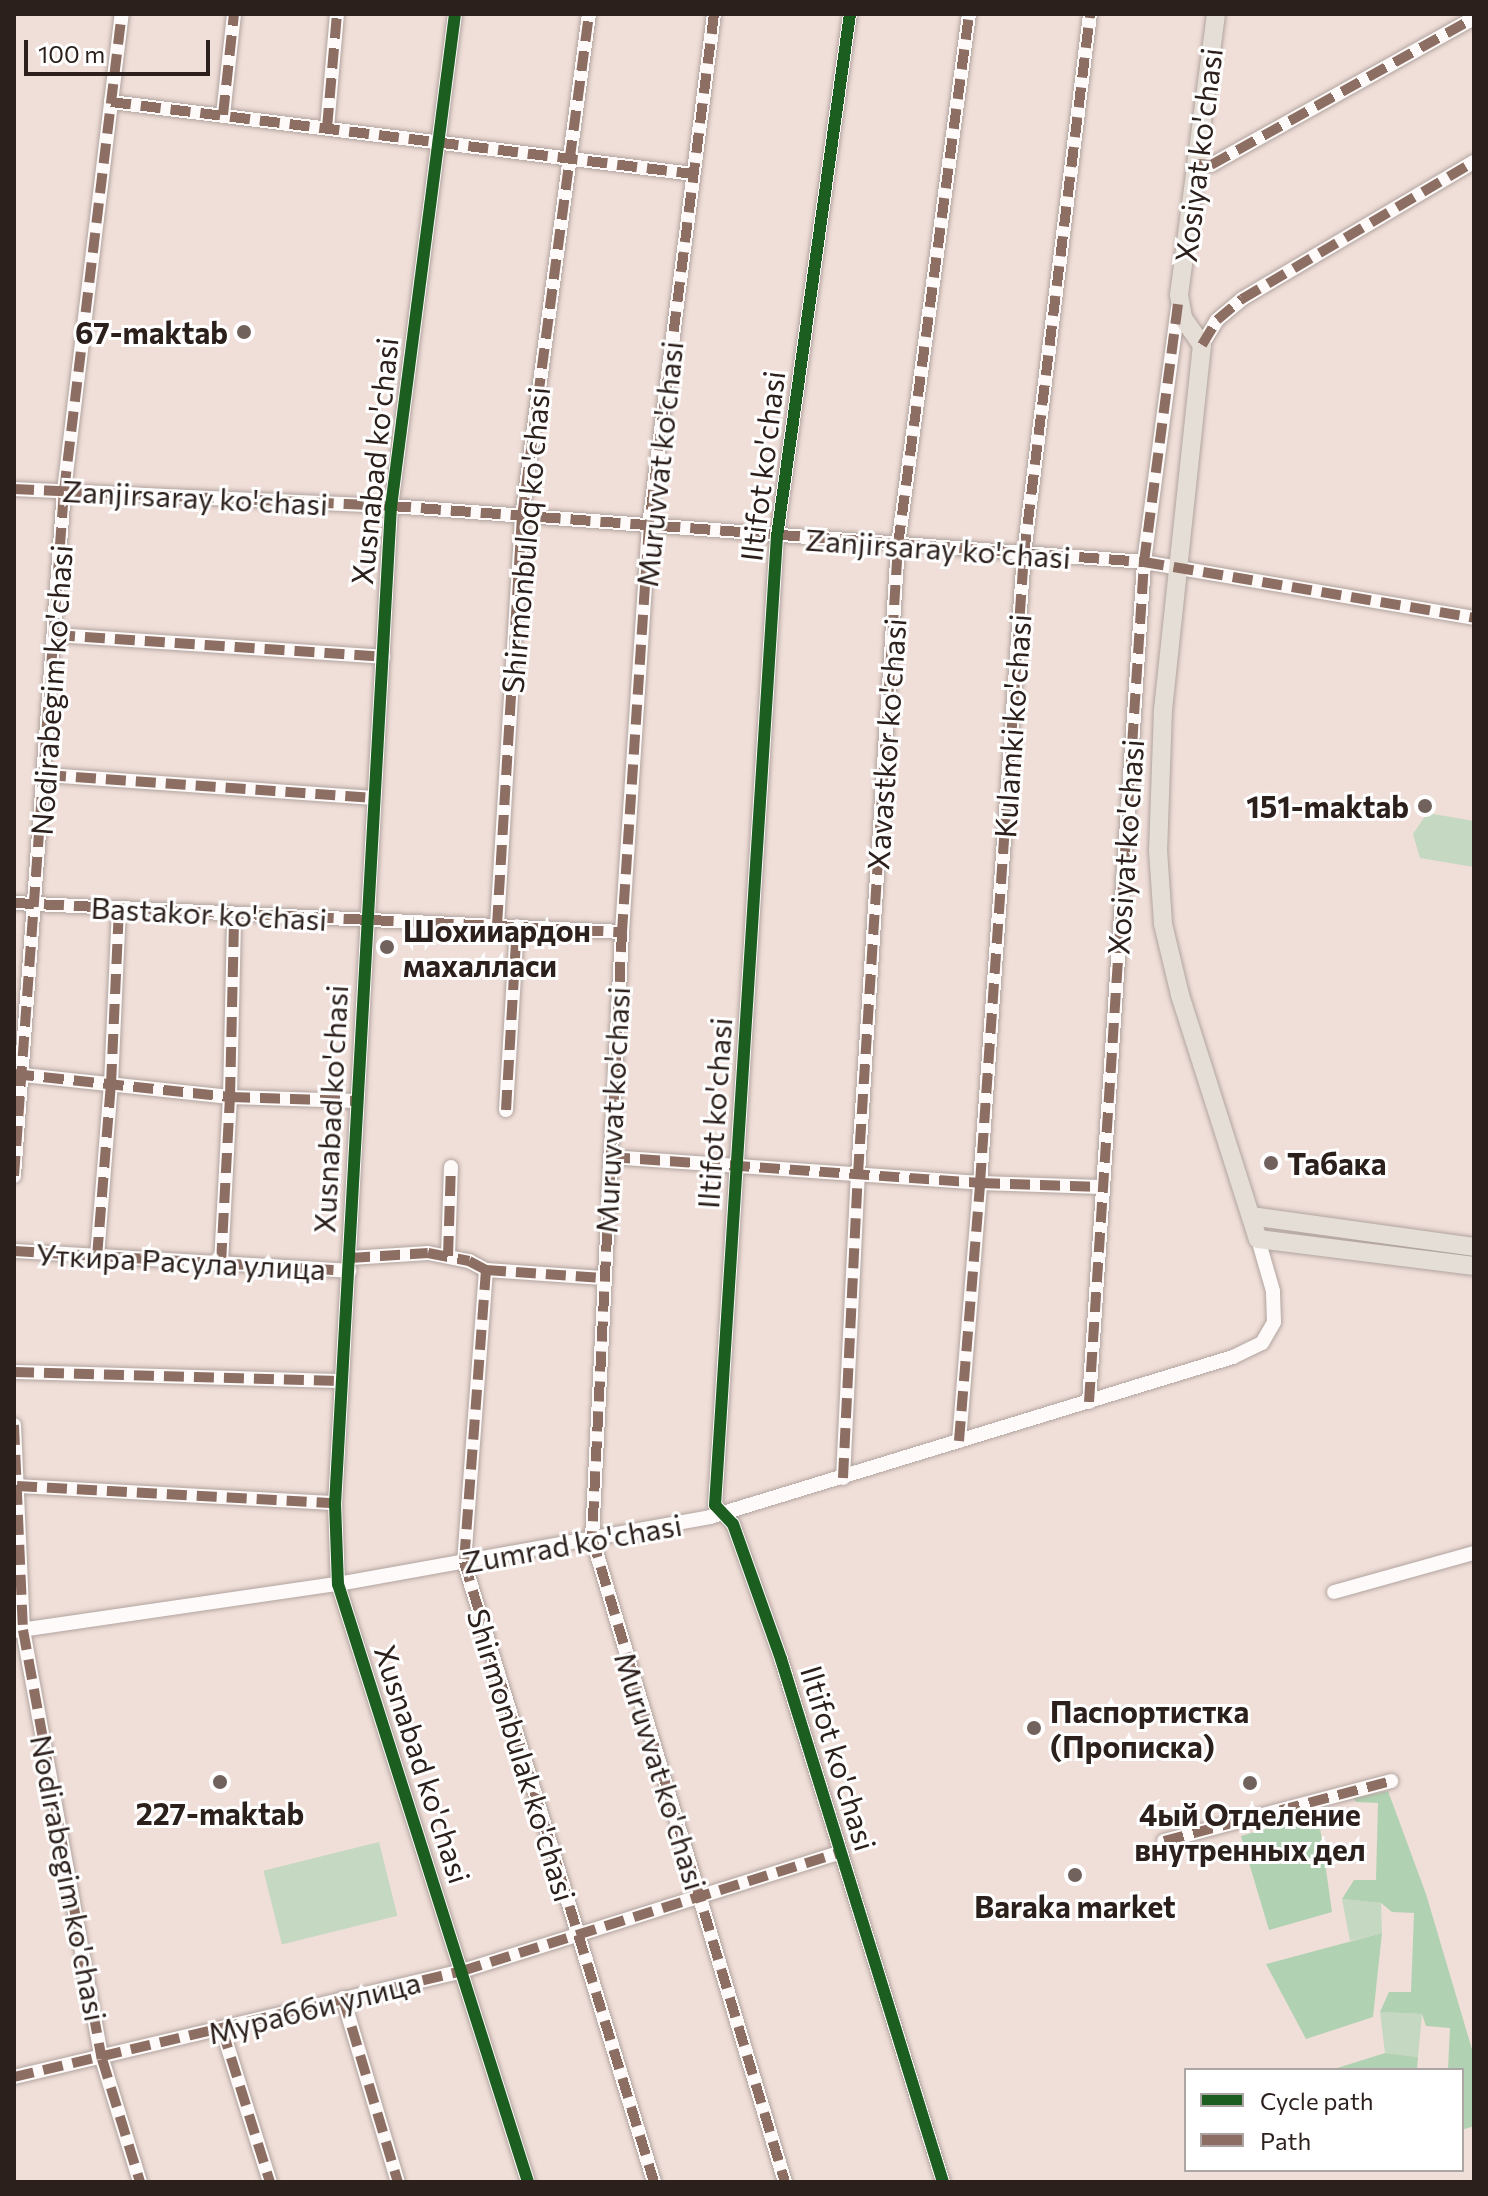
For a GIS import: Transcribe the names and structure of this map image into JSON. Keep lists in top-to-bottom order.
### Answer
{
  "streets": {
    "main road": ["Xosiyat ko'chasi", "Zumrad ko'chasi"],
    "street": [
      "Xusnabad ko'chasi",
      "Muruvvat ko'chasi",
      "Iltifot ko'chasi",
      "Zanjirsaray ko'chasi",
      "Shirmonbuloq ko'chasi",
      "Nodirabegim ko'chasi",
      "Kulamki ko'chasi",
      "Xavastkor ko'chasi",
      "Bastakor ko'chasi",
      "Уткира Расула улица",
      "Shirmonbulak ko'chasi",
      "Мурабби улица"
    ]
  },
  "crossings": [
    ["Xosiyat ko'chasi", "Zanjirsaray ko'chasi"],
    ["Xosiyat ko'chasi", "Zumrad ko'chasi"],
    ["Xusnabad ko'chasi", "Zanjirsaray ko'chasi"],
    ["Xusnabad ko'chasi", "Bastakor ko'chasi"],
    ["Xusnabad ko'chasi", "Уткира Расула улица"],
    ["Xusnabad ko'chasi", "Zumrad ko'chasi"],
    ["Xusnabad ko'chasi", "Мурабби улица"],
    ["Muruvvat ko'chasi", "Zanjirsaray ko'chasi"],
    ["Muruvvat ko'chasi", "Bastakor ko'chasi"],
    ["Muruvvat ko'chasi", "Уткира Расула улица"],
    ["Muruvvat ko'chasi", "Zumrad ko'chasi"],
    ["Muruvvat ko'chasi", "Мурабби улица"],
    ["Iltifot ko'chasi", "Zanjirsaray ko'chasi"],
    ["Iltifot ko'chasi", "Zumrad ko'chasi"],
    ["Iltifot ko'chasi", "Мурабби улица"],
    ["Zanjirsaray ko'chasi", "Shirmonbuloq ko'chasi"],
    ["Zanjirsaray ko'chasi", "Nodirabegim ko'chasi"],
    ["Zanjirsaray ko'chasi", "Kulamki ko'chasi"],
    ["Zanjirsaray ko'chasi", "Xavastkor ko'chasi"],
    ["Shirmonbuloq ko'chasi", "Bastakor ko'chasi"],
    ["Nodirabegim ko'chasi", "Bastakor ko'chasi"],
    ["Nodirabegim ko'chasi", "Zumrad ko'chasi"],
    ["Nodirabegim ko'chasi", "Мурабби улица"],
    ["Kulamki ko'chasi", "Zumrad ko'chasi"],
    ["Xavastkor ko'chasi", "Zumrad ko'chasi"],
    ["Уткира Расула улица", "Shirmonbulak ko'chasi"],
    ["Zumrad ko'chasi", "Shirmonbulak ko'chasi"],
    ["Shirmonbulak ko'chasi", "Мурабби улица"]
  ],
  "places": [
    "67-maktab",
    "151-maktab",
    "Шохииардон махалласи",
    "Табака",
    "Паспортистка (Прописка)",
    "227-maktab",
    "4ый Отделение внутренных дел",
    "Baraka market"
  ],
  "legend": ["Cycle path", "Path"],
  "scale_bar": "100 m"
}
